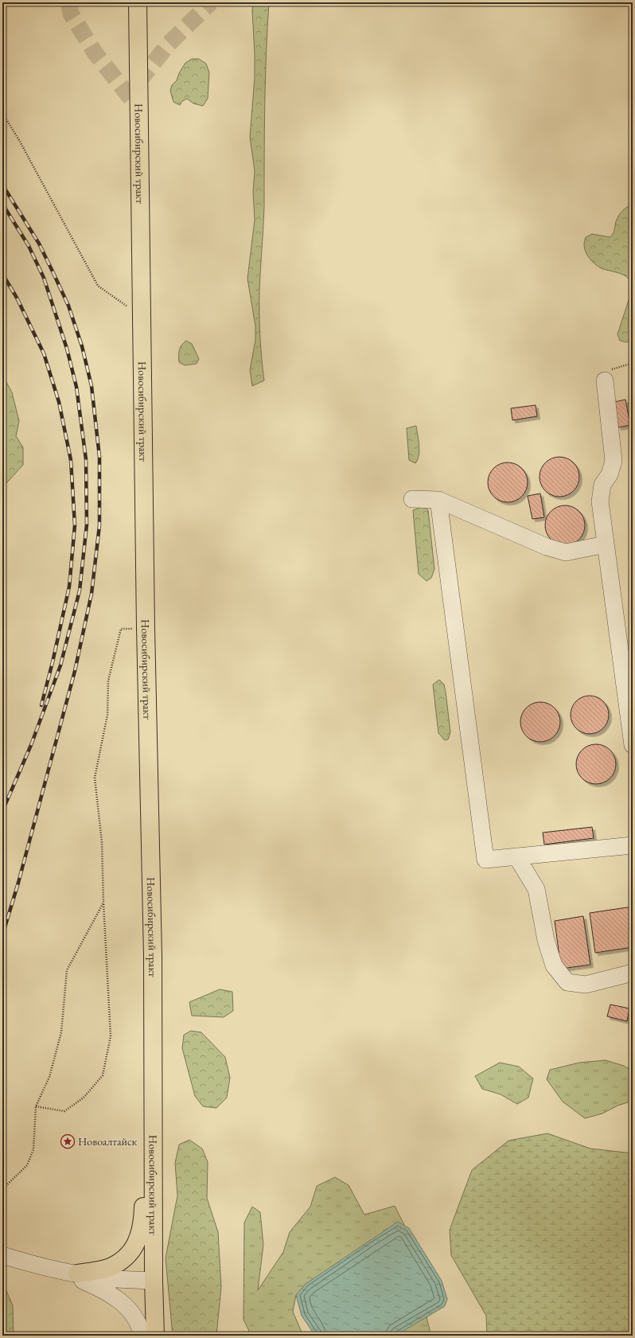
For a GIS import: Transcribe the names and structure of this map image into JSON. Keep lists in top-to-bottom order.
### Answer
{
  "streets": {
    "main road": ["Новосибирский тракт"]
  },
  "places": {
    "place": ["Новоалтайск"]
  }
}
